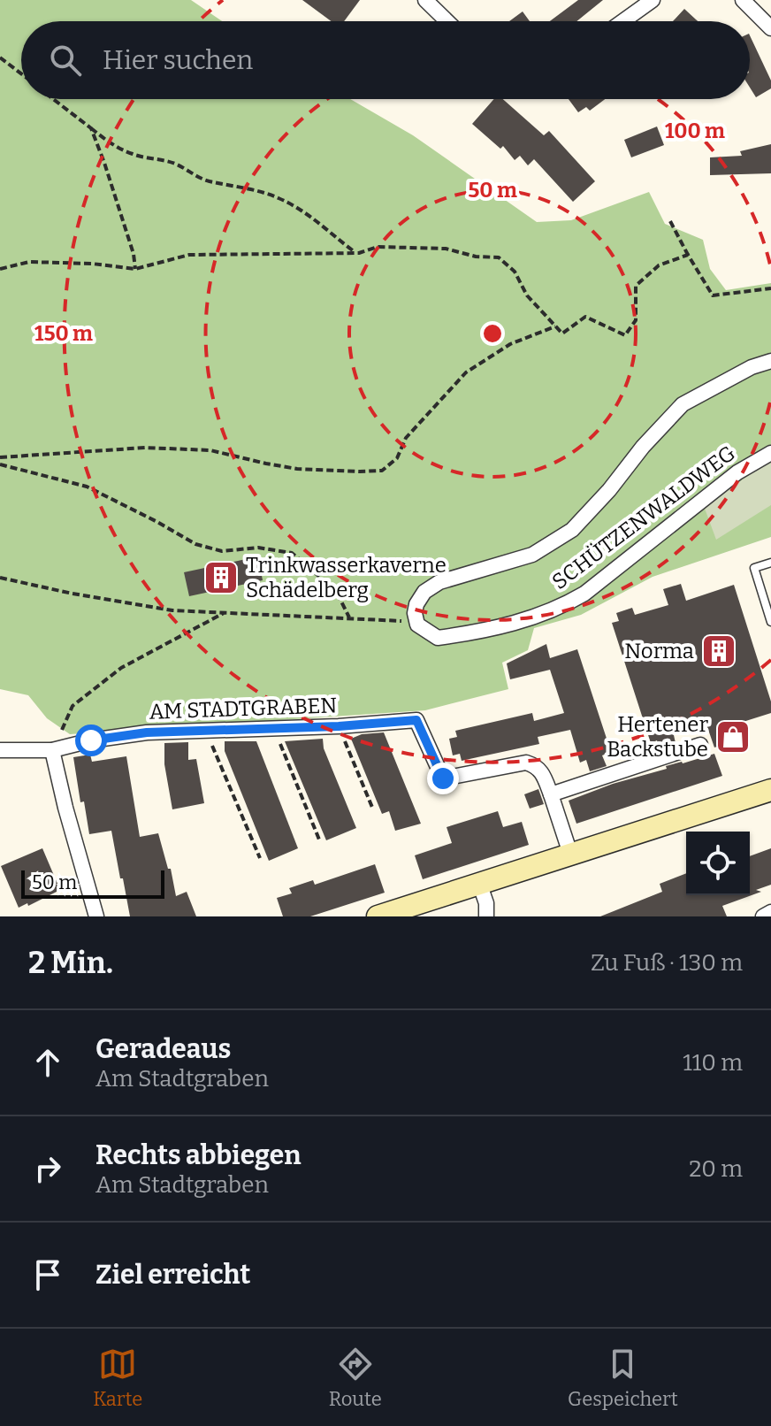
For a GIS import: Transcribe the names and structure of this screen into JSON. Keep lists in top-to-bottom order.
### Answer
{
  "streets": {
    "street": ["SCHÜTZENWALDWEG", "AM STADTGRABEN"]
  },
  "places": {
    "building": ["Trinkwasserkaverne Schädelberg", "Norma"],
    "shop": ["Hertener Backstube"]
  },
  "scale_bar": "50 m",
  "page": {
    "search": "Hier suchen",
    "scale": "50 m",
    "heading": ["2 Min.", "Zu Fuß · 130 m"],
    "list": [
      ["Geradeaus", "Am Stadtgraben", "110 m"],
      ["Rechts abbiegen", "Am Stadtgraben", "20 m"],
      "Ziel erreicht"
    ],
    "nav": ["Karte", "Route", "Gespeichert"]
  },
  "rings": ["100 m", "50 m", "150 m"]
}
